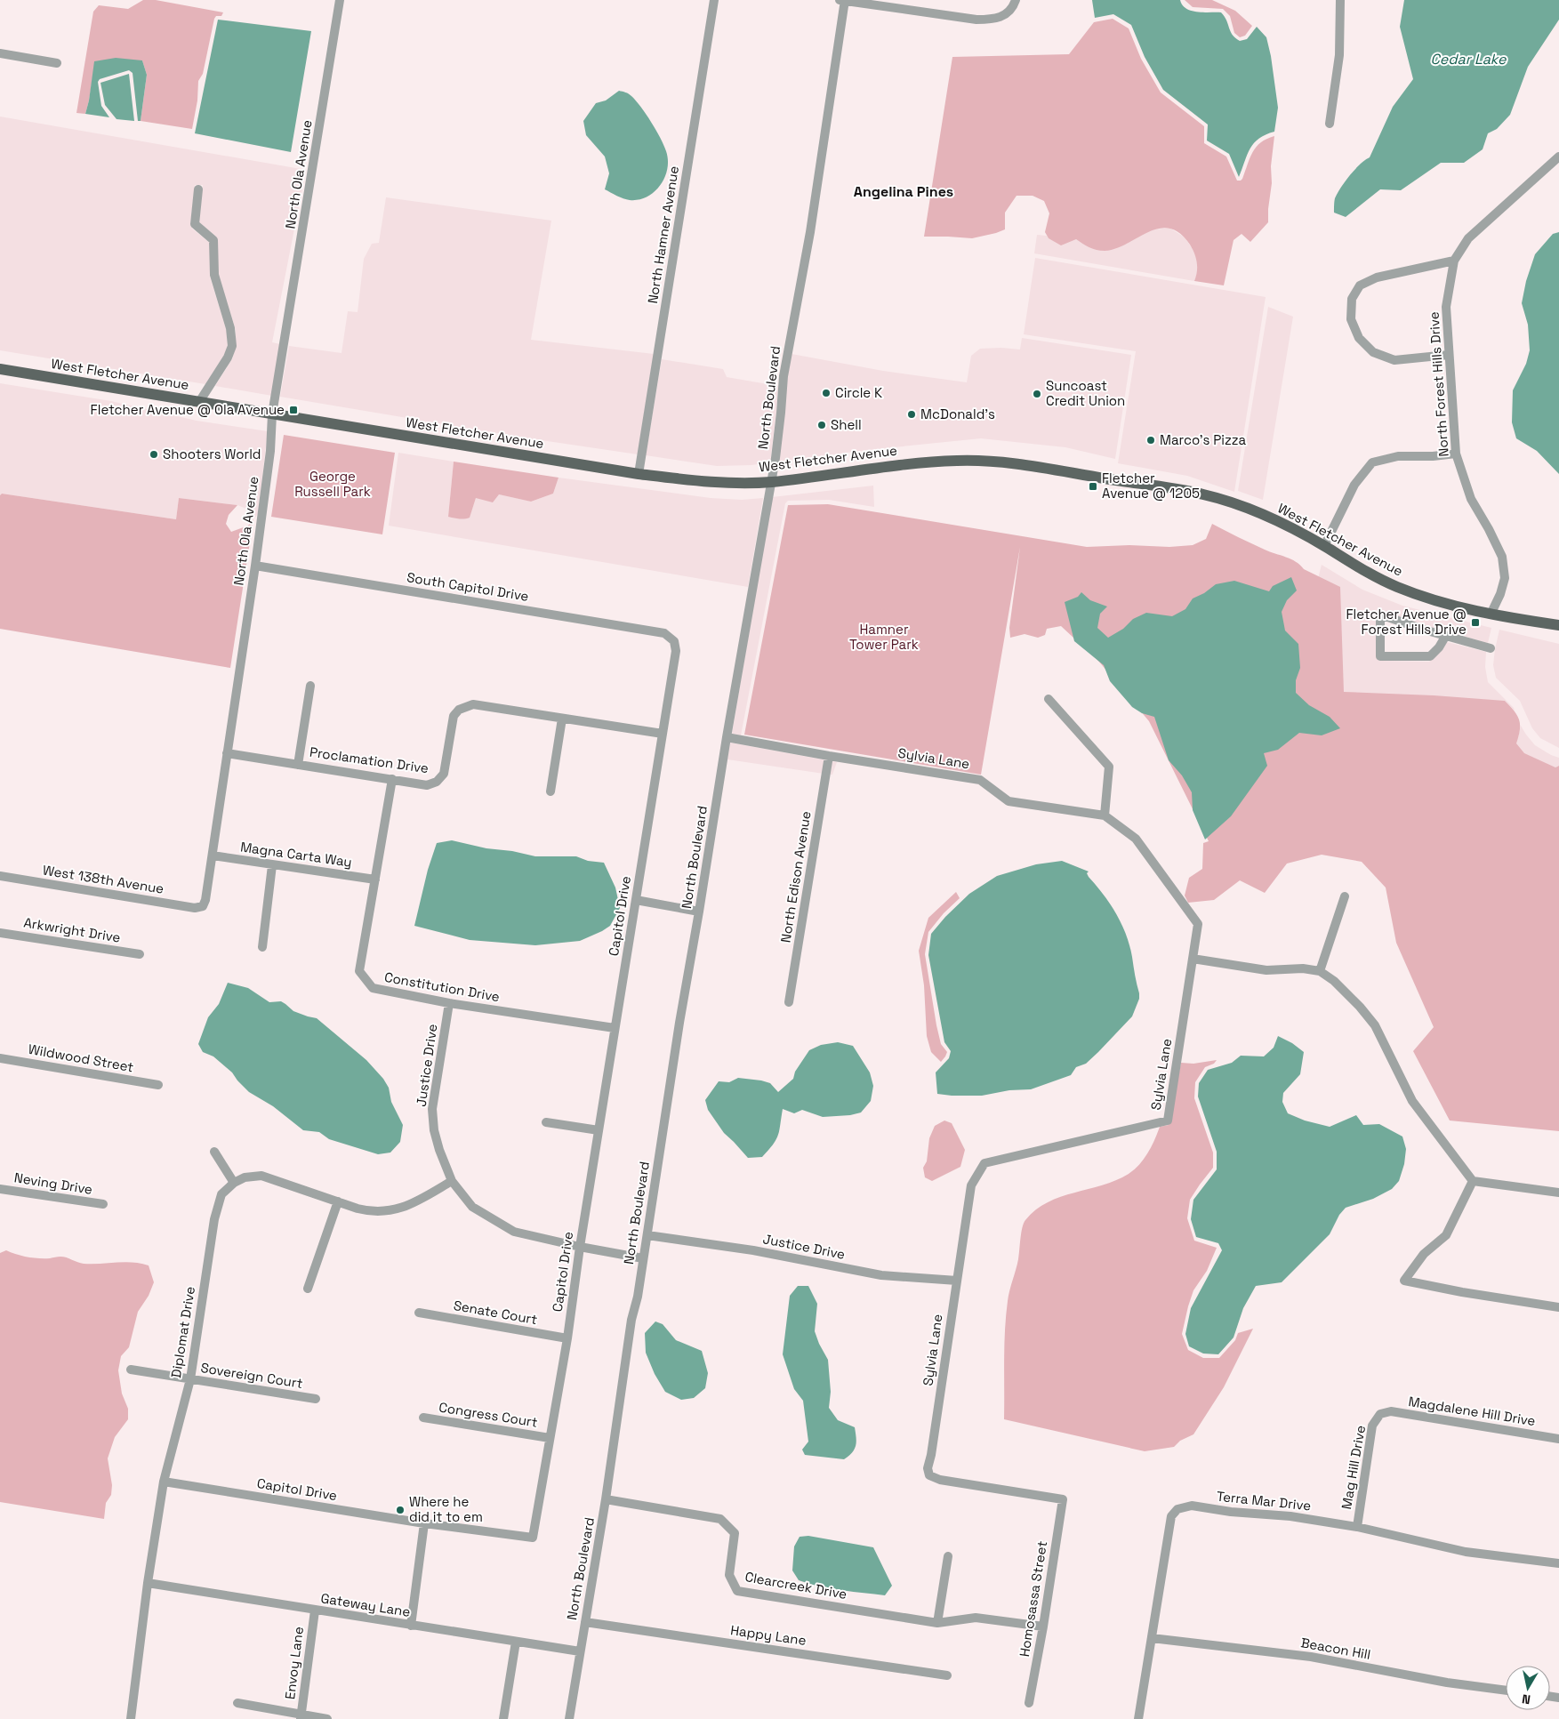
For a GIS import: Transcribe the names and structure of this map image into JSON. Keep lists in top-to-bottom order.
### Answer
{
  "streets": {
    "main road": ["West Fletcher Avenue"],
    "street": [
      "North Ola Avenue",
      "North Hamner Avenue",
      "North Forest Hills Drive",
      "North Boulevard",
      "South Capitol Drive",
      "Sylvia Lane",
      "Proclamation Drive",
      "Magna Carta Way",
      "North Edison Avenue",
      "West 138th Avenue",
      "Capitol Drive",
      "Arkwright Drive",
      "Constitution Drive",
      "Wildwood Street",
      "Justice Drive",
      "Neving Drive",
      "Senate Court",
      "Diplomat Drive",
      "Sovereign Court",
      "Magdalene Hill Drive",
      "Congress Court",
      "Mag Hill Drive",
      "Terra Mar Drive",
      "Clearcreek Drive",
      "Homosassa Street",
      "Gateway Lane",
      "Happy Lane",
      "Beacon Hill",
      "Envoy Lane"
    ]
  },
  "crossings": [
    ["North Ola Avenue", "West Fletcher Avenue"],
    ["North Ola Avenue", "South Capitol Drive"],
    ["North Ola Avenue", "Proclamation Drive"],
    ["North Ola Avenue", "Magna Carta Way"],
    ["North Ola Avenue", "West 138th Avenue"],
    ["North Hamner Avenue", "West Fletcher Avenue"],
    ["West Fletcher Avenue", "North Forest Hills Drive"],
    ["West Fletcher Avenue", "North Boulevard"],
    ["North Boulevard", "Sylvia Lane"],
    ["North Boulevard", "Justice Drive"],
    ["North Boulevard", "Clearcreek Drive"],
    ["North Boulevard", "Gateway Lane"],
    ["North Boulevard", "Happy Lane"],
    ["South Capitol Drive", "Capitol Drive"],
    ["Sylvia Lane", "North Edison Avenue"],
    ["Sylvia Lane", "Justice Drive"],
    ["Sylvia Lane", "Homosassa Street"],
    ["Proclamation Drive", "Capitol Drive"],
    ["Proclamation Drive", "Constitution Drive"],
    ["Magna Carta Way", "Constitution Drive"],
    ["Capitol Drive", "Constitution Drive"],
    ["Capitol Drive", "Justice Drive"],
    ["Capitol Drive", "Senate Court"],
    ["Capitol Drive", "Diplomat Drive"],
    ["Capitol Drive", "Congress Court"],
    ["Constitution Drive", "Justice Drive"],
    ["Diplomat Drive", "Sovereign Court"],
    ["Diplomat Drive", "Gateway Lane"],
    ["Magdalene Hill Drive", "Mag Hill Drive"],
    ["Mag Hill Drive", "Terra Mar Drive"],
    ["Terra Mar Drive", "Beacon Hill"],
    ["Clearcreek Drive", "Homosassa Street"],
    ["Gateway Lane", "Envoy Lane"]
  ],
  "districts": ["Angelina Pines"],
  "water": ["Cedar Lake"],
  "parks": ["George Russell Park", "Hamner Tower Park"],
  "places": {
    "other": [
      "Circle K",
      "Suncoast Credit Union",
      "McDonald's",
      "Shell",
      "Marco's Pizza",
      "Shooters World",
      "Where he did it to em"
    ],
    "transit": ["Fletcher Avenue @ Ola Avenue", "Fletcher Avenue @ 1205", "Fletcher Avenue @ Forest Hills Drive"]
  },
  "north": "bottom"
}
